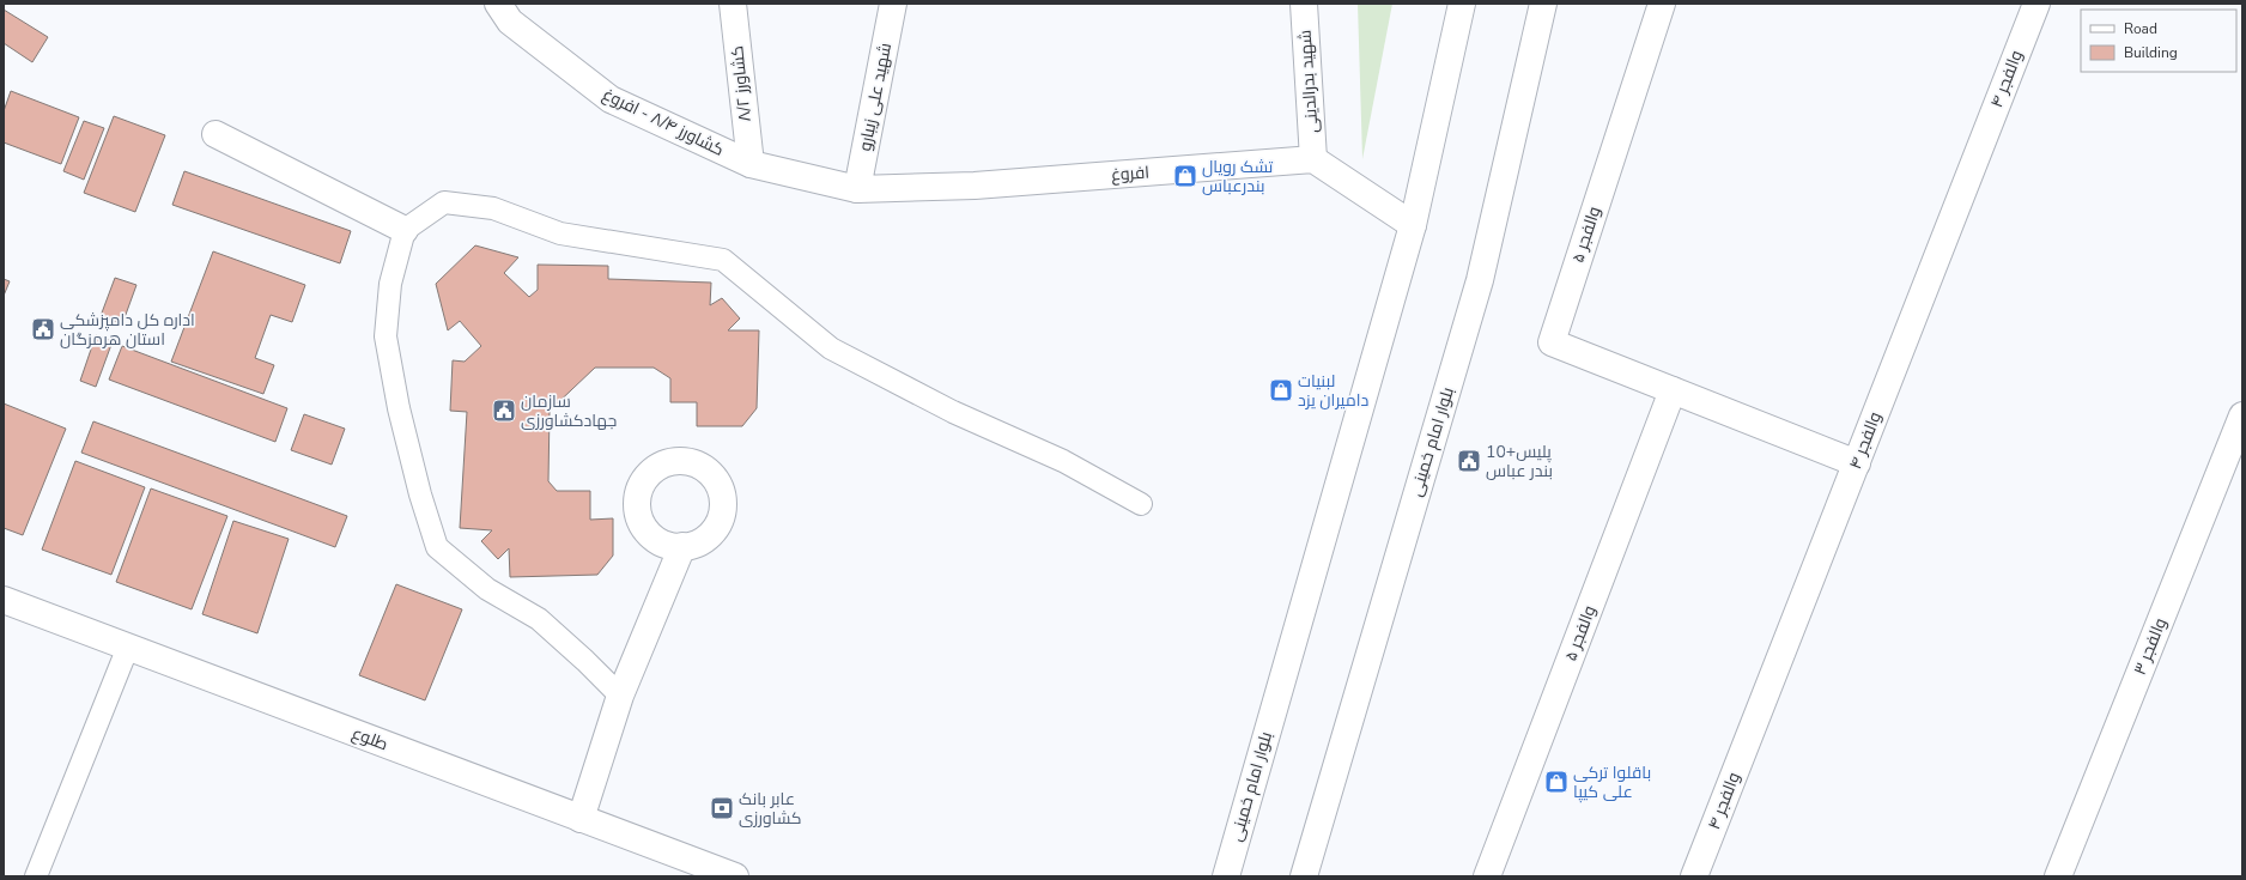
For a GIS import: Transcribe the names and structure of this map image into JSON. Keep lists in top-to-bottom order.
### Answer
{
  "streets": {
    "street": [
      "والفجر ۴",
      "شهید بدرالدینی",
      "کشاورز ۸/۲",
      "شهید علی زیبارو",
      "کشاورز ۸/۴ - افروغ",
      "افروغ",
      "والفجر ۵",
      "بلوار امام خمینی",
      "والفجر ۳",
      "طلوع"
    ]
  },
  "crossings": [
    ["والفجر ۴", "والفجر ۵"],
    ["شهید بدرالدینی", "افروغ"],
    ["کشاورز ۸/۲", "کشاورز ۸/۴ - افروغ"],
    ["شهید علی زیبارو", "کشاورز ۸/۴ - افروغ"],
    ["شهید علی زیبارو", "افروغ"],
    ["کشاورز ۸/۴ - افروغ", "افروغ"]
  ],
  "places": {
    "shop": ["تشک رویال بندرعباس", "لبنیات دامیران یزد", "باقلوا ترکی علی کیپا"],
    "public building": ["اداره کل دامپزشکی استان هرمزگان", "سازمان جهادکشاورزی", "پليس+10 بندر عباس"],
    "bank": ["عابر بانک کشاورزی"]
  },
  "legend": ["Road", "Building"]
}
